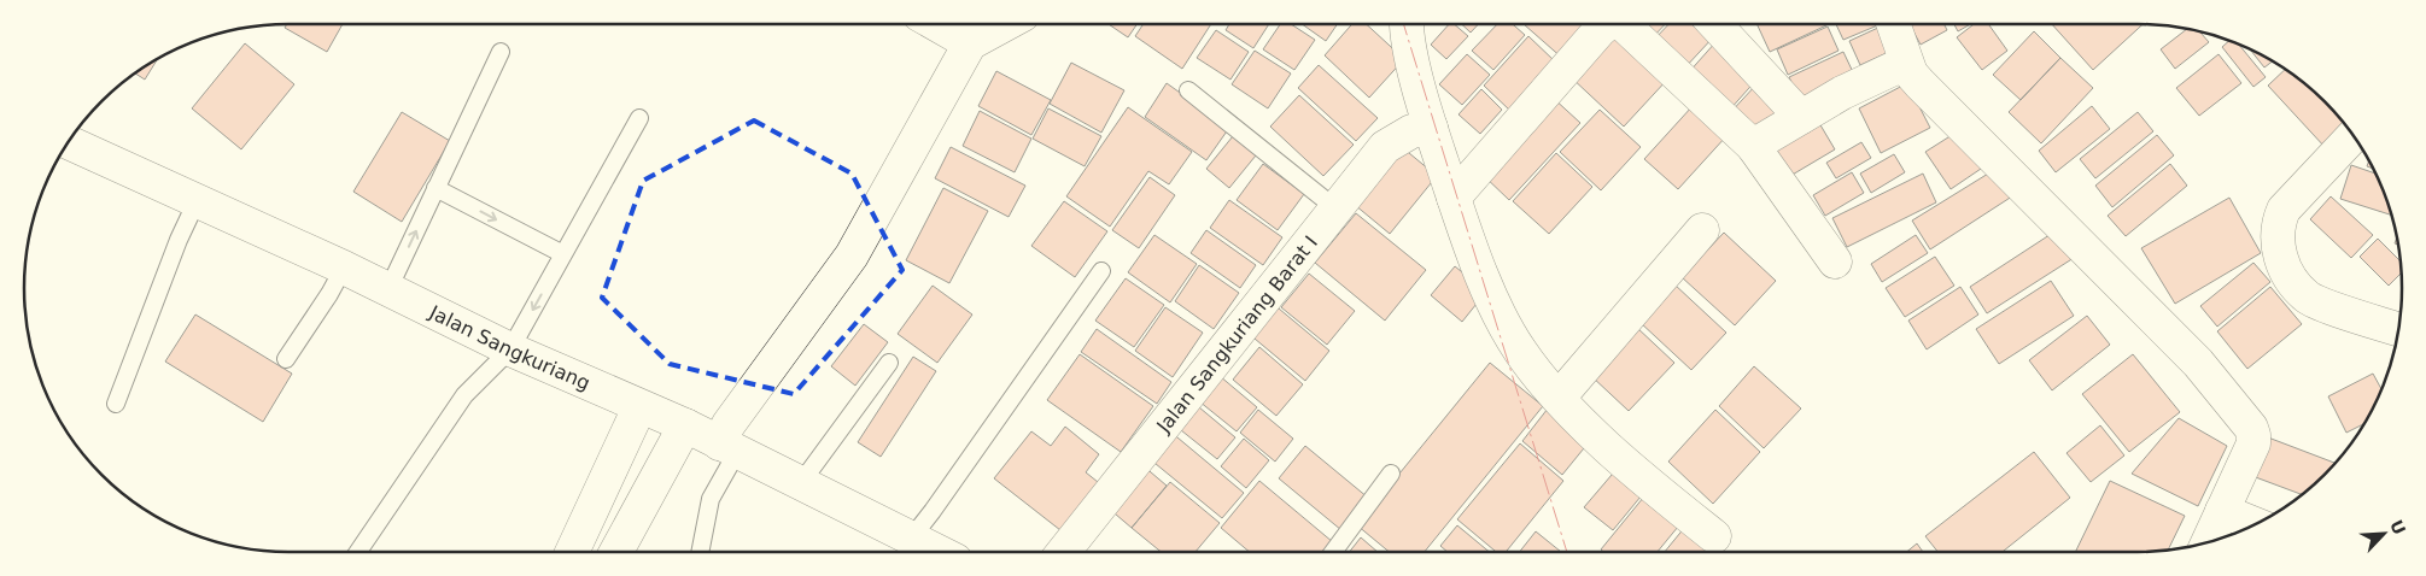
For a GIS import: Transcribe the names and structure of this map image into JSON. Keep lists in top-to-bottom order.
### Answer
{
  "streets": {
    "street": ["Jalan Sangkuriang Barat I", "Jalan Sangkuriang"]
  },
  "north": "top right"
}
